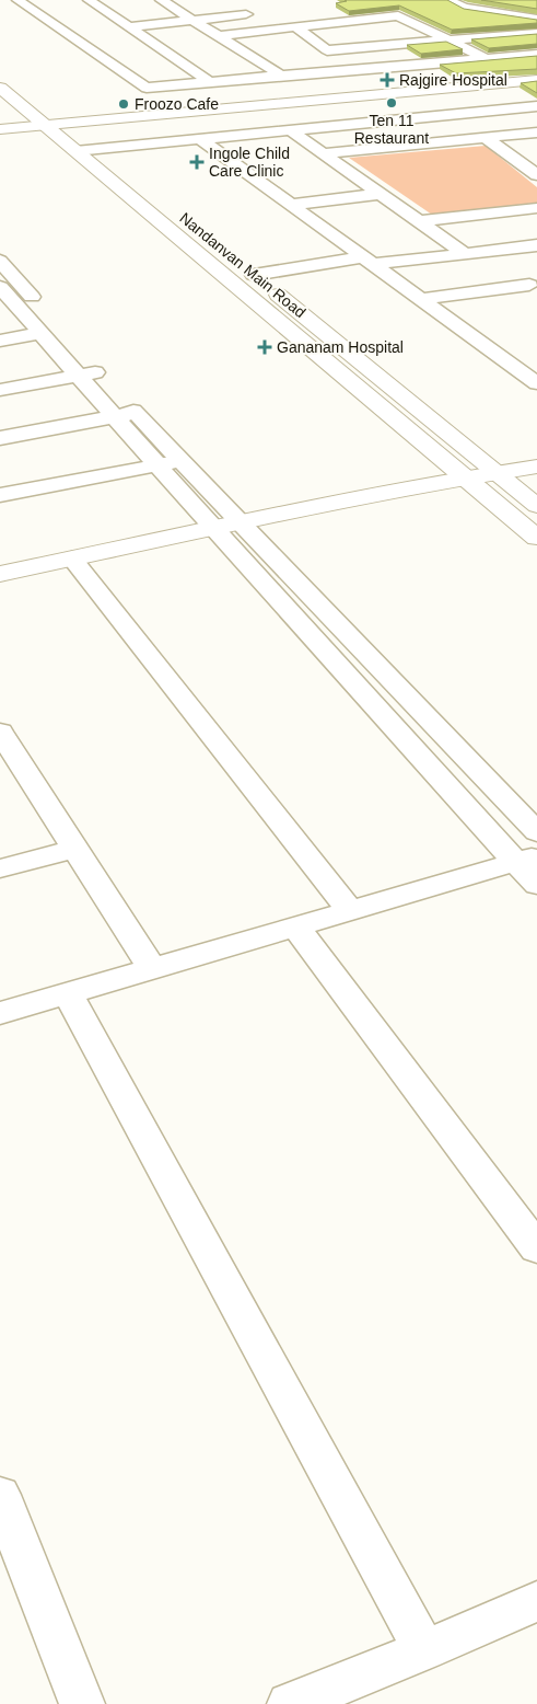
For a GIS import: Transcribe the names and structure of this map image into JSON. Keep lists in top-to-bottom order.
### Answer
{
  "streets": {
    "main road": ["Nandanvan Main Road"]
  },
  "places": {
    "health": ["Rajgire Hospital", "Ingole Child Care Clinic", "Gananam Hospital"],
    "other": ["Ten 11 Restaurant", "Froozo Cafe"]
  }
}
